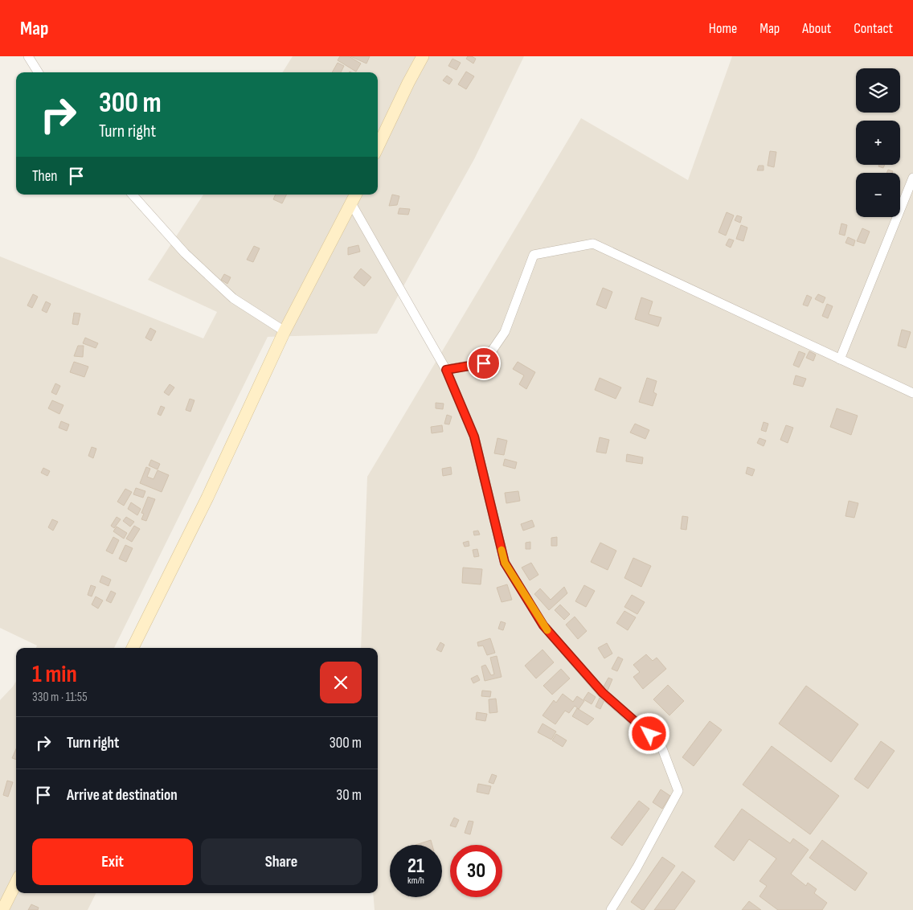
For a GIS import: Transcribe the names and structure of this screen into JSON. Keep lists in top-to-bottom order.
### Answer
{
  "page": {
    "header": "Map",
    "nav": [
      "Home",
      "Map",
      "About",
      "Contact"
    ],
    "map_buttons": ["+", "−"],
    "turn": ["300 m", "Turn right"],
    "then": "Then",
    "heading": ["1 min", "330 m · 11:55"],
    "list": [
      {
        "name": "Turn right",
        "value": "300 m"
      },
      {
        "name": "Arrive at destination",
        "value": "30 m"
      }
    ],
    "buttons": ["Exit", "Share"],
    "speed": "21 km/h",
    "limit": "30"
  }
}
